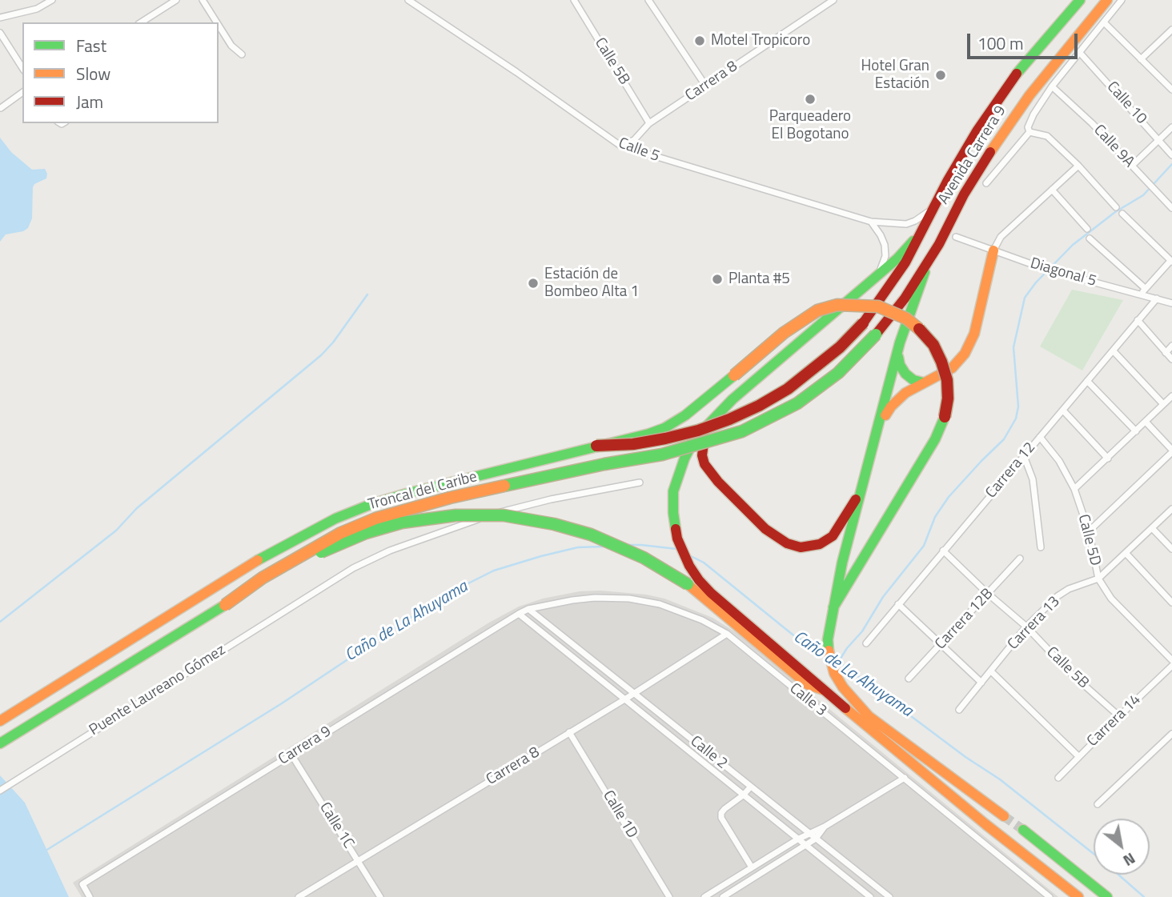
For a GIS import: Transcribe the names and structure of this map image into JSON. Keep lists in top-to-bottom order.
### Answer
{
  "streets": {
    "main road": ["Avenida Carrera 9", "Troncal del Caribe"],
    "street": [
      "Calle 5B",
      "Carrera 8",
      "Calle 10",
      "Calle 9A",
      "Calle 5",
      "Diagonal 5",
      "Carrera 12",
      "Calle 5D",
      "Carrera 12B",
      "Carrera 13",
      "Puente Laureano Gómez",
      "Calle 3",
      "Carrera 14",
      "Carrera 9",
      "Calle 2",
      "Calle 1D",
      "Calle 1C"
    ]
  },
  "crossings": [
    ["Calle 5B", "Carrera 8"],
    ["Calle 5B", "Carrera 12"],
    ["Calle 5B", "Carrera 12B"],
    ["Calle 5B", "Carrera 13"],
    ["Calle 5B", "Carrera 14"],
    ["Carrera 8", "Calle 5"],
    ["Carrera 8", "Calle 3"],
    ["Carrera 8", "Calle 2"],
    ["Carrera 8", "Calle 1D"],
    ["Carrera 8", "Calle 1C"],
    ["Calle 5", "Avenida Carrera 9"],
    ["Avenida Carrera 9", "Troncal del Caribe"],
    ["Diagonal 5", "Carrera 12"],
    ["Carrera 12", "Calle 5D"],
    ["Calle 5D", "Carrera 13"],
    ["Calle 3", "Carrera 9"],
    ["Calle 3", "Calle 2"],
    ["Carrera 9", "Calle 2"],
    ["Carrera 9", "Calle 1C"]
  ],
  "water": ["Caño de La Ahuyama"],
  "places": [
    "Motel Tropicoro",
    "Hotel Gran Estación",
    "Parqueadero El Bogotano",
    "Planta #5",
    "Estación de Bombeo Alta 1"
  ],
  "legend": ["Fast", "Slow", "Jam"],
  "scale_bar": "100 m",
  "north": "bottom right"
}
